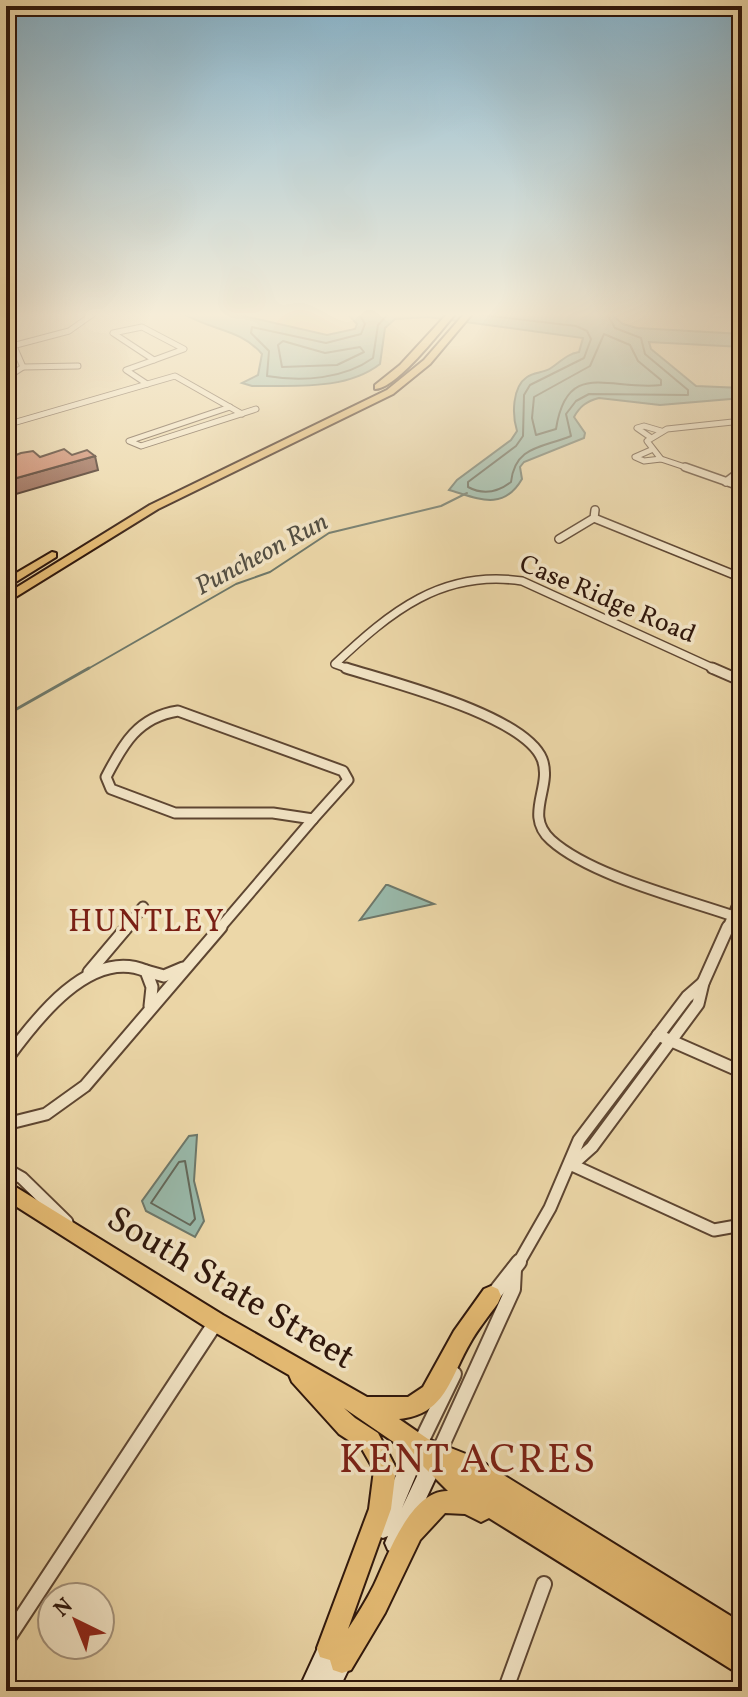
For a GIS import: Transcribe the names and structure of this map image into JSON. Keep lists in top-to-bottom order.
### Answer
{
  "streets": {
    "main road": ["South State Street"],
    "street": ["Case Ridge Road"]
  },
  "districts": ["HUNTLEY", "KENT ACRES"],
  "water": ["Puncheon Run"],
  "north": "top left"
}
